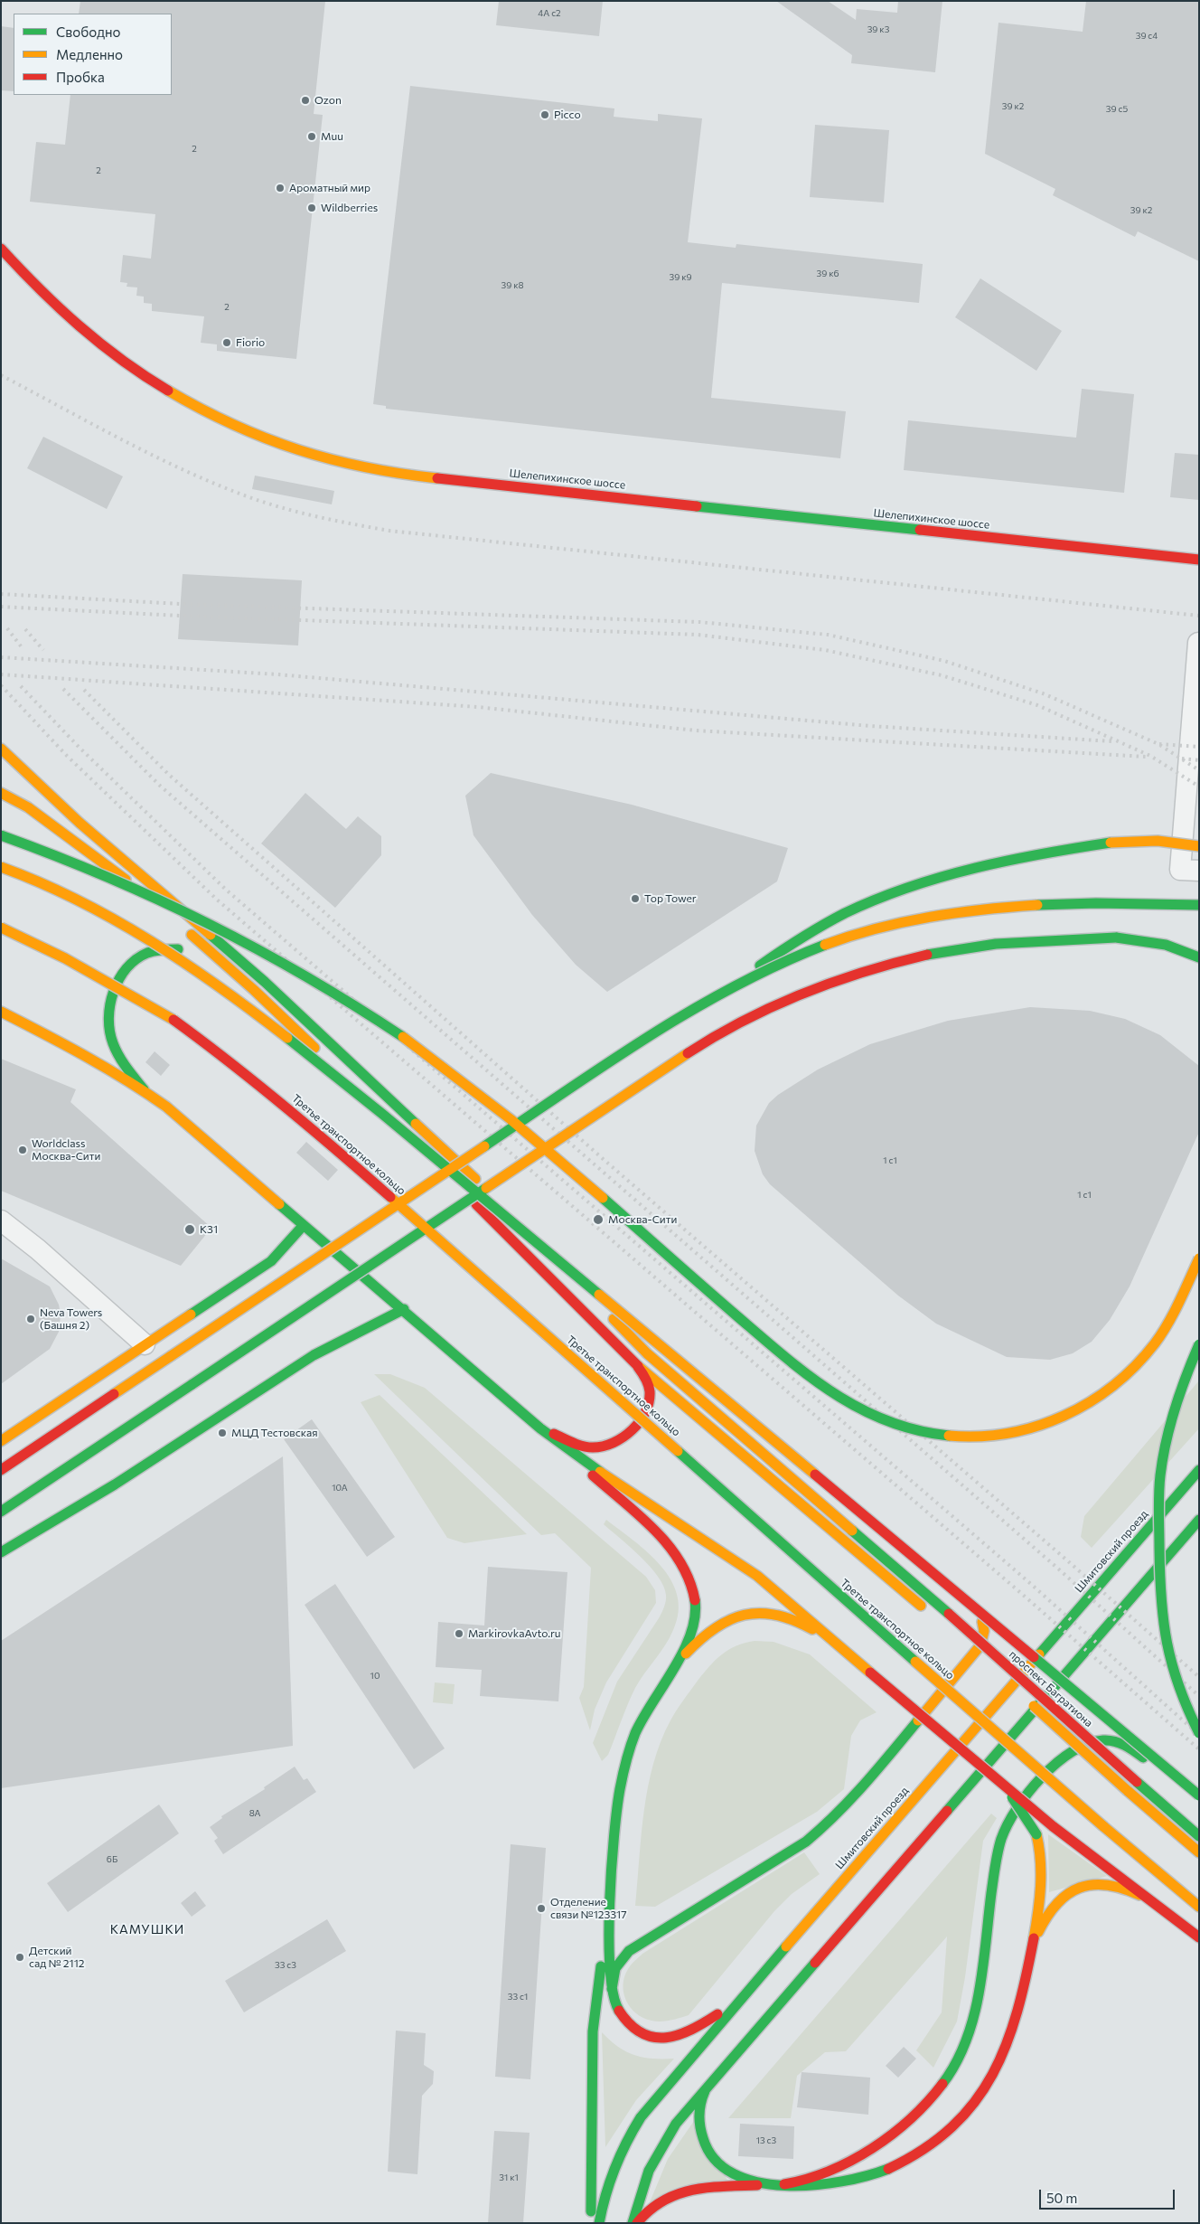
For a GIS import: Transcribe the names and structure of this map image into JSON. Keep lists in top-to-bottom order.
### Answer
{
  "streets": {
    "main road": [
      "Шелепихинское шоссе",
      "Третье транспортное кольцо",
      "Шмитовский проезд",
      "проспект Багратиона"
    ]
  },
  "districts": ["КАМУШКИ"],
  "places": [
    "Ozon",
    "Picco",
    "Muu",
    "Ароматный мир",
    "Wildberries",
    "Fiorio",
    "Top Tower",
    "Worldclass Москва-Сити",
    "Москва-Сити",
    "К31",
    "Neva Towers (Башня 2)",
    "МЦД Тестовская",
    "MarkirovkaAvto.ru",
    "Отделение связи №123317",
    "Детский сад № 2112"
  ],
  "house_numbers": [
    "4А с2",
    "39 к3",
    "39 с4",
    "39 к2",
    "39 с5",
    "2",
    "2",
    "39 к2",
    "39 к6",
    "39 к9",
    "39 к8",
    "2",
    "1 с1",
    "1 с1",
    "10А",
    "10",
    "8А",
    "6Б",
    "33 с3",
    "33 с1",
    "13 с3",
    "31 к1"
  ],
  "legend": ["Свободно", "Медленно", "Пробка"],
  "scale_bar": "50 m"
}
